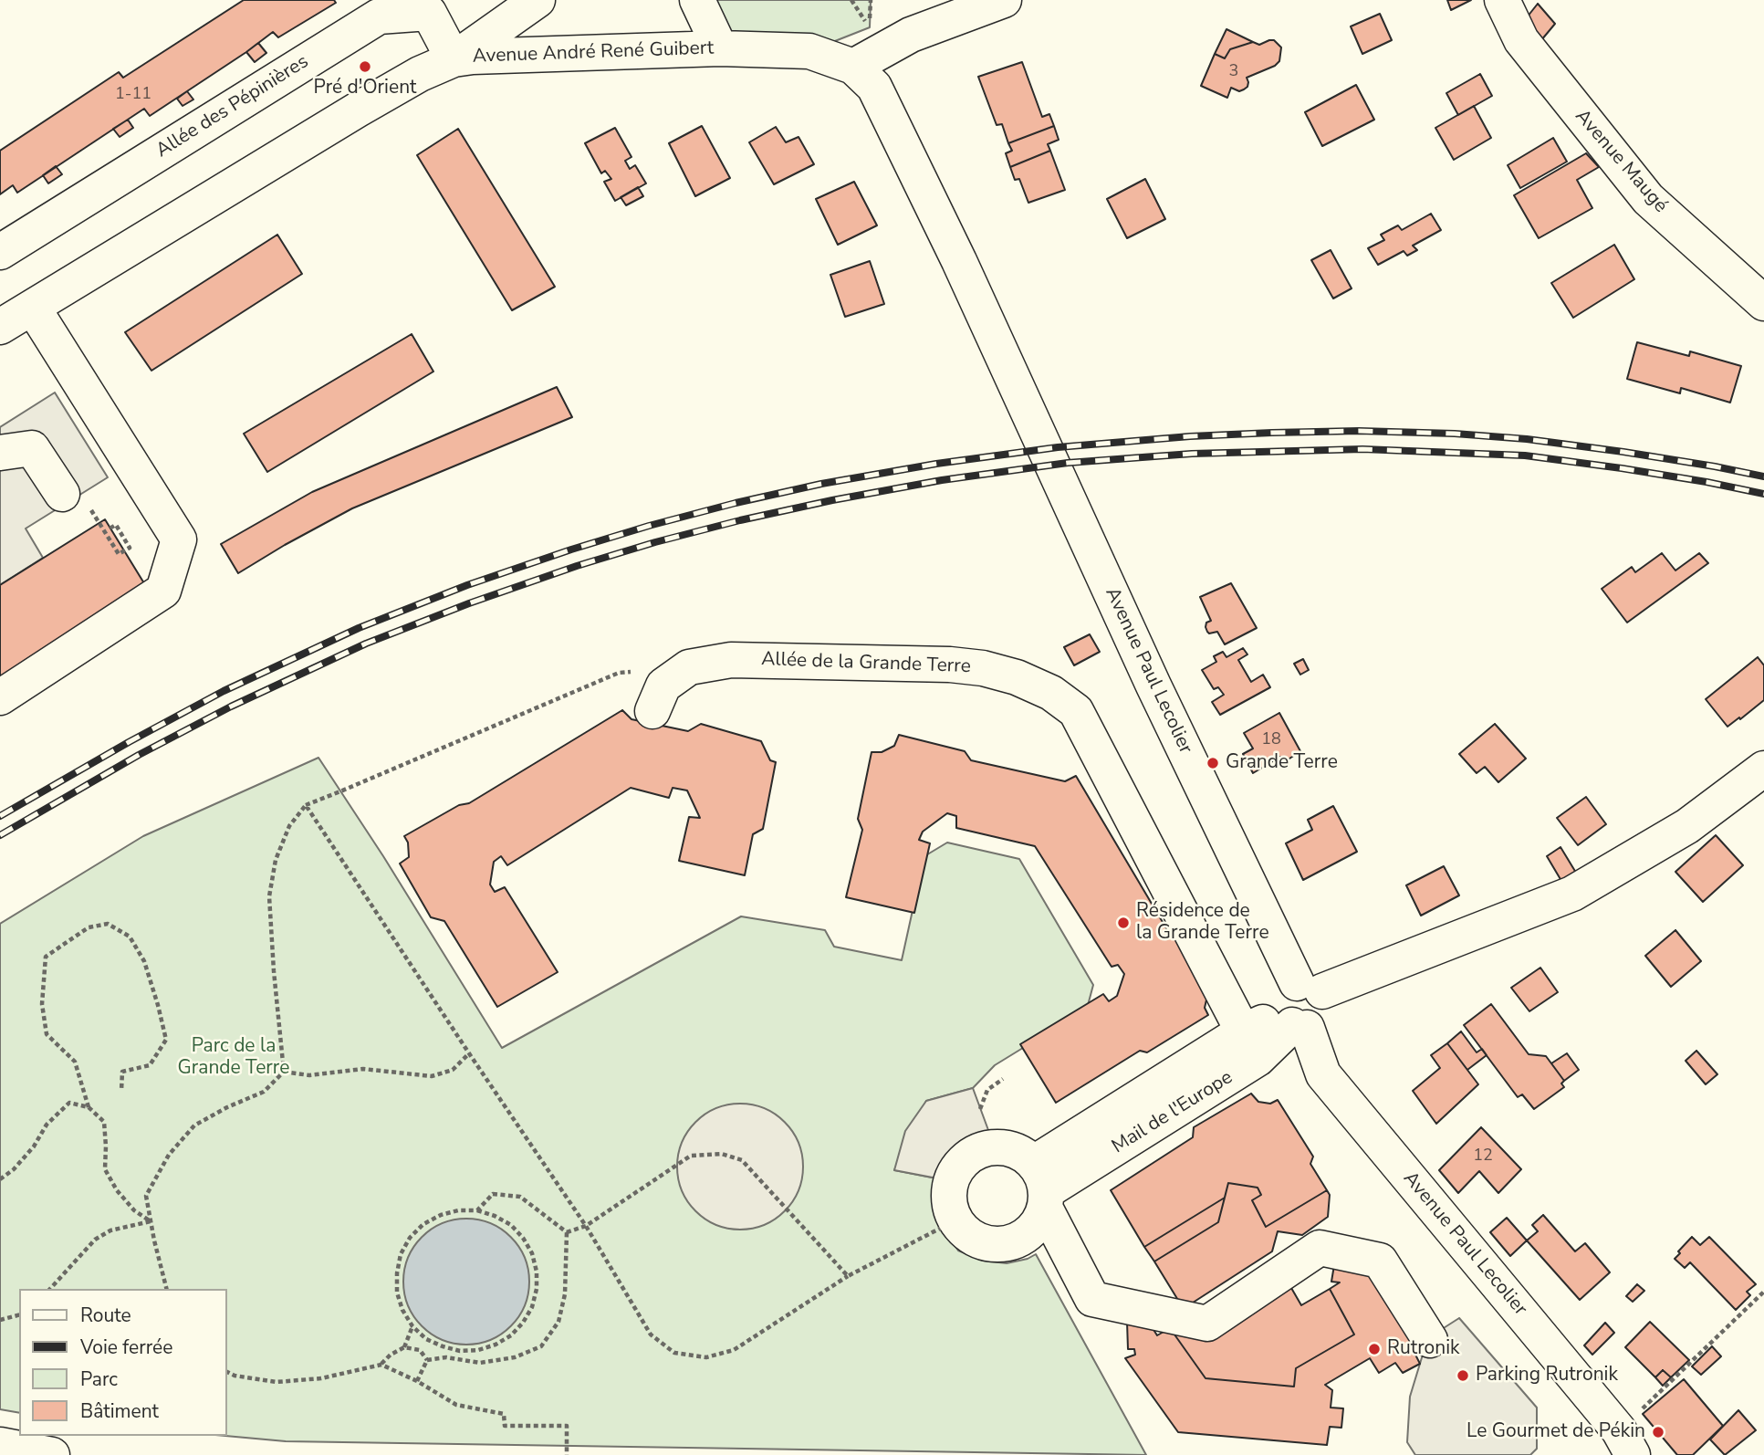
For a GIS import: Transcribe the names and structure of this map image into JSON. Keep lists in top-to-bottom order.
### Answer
{
  "streets": {
    "street": [
      "Avenue André René Guibert",
      "Allée des Pépinières",
      "Avenue Maugé",
      "Allée de la Grande Terre",
      "Avenue Paul Lecolier",
      "Mail de l'Europe"
    ]
  },
  "crossings": [
    ["Avenue André René Guibert", "Allée des Pépinières"],
    ["Avenue André René Guibert", "Avenue Paul Lecolier"],
    ["Allée de la Grande Terre", "Mail de l'Europe"],
    ["Avenue Paul Lecolier", "Mail de l'Europe"]
  ],
  "parks": ["Parc de la Grande Terre"],
  "places": [
    "Pré d'Orient",
    "Grande Terre",
    "Résidence de la Grande Terre",
    "Rutronik",
    "Parking Rutronik",
    "Le Gourmet de Pékin"
  ],
  "house_numbers": [
    "3",
    "1-11",
    "18",
    "12"
  ],
  "legend": [
    "Route",
    "Voie ferrée",
    "Parc",
    "Bâtiment"
  ]
}
